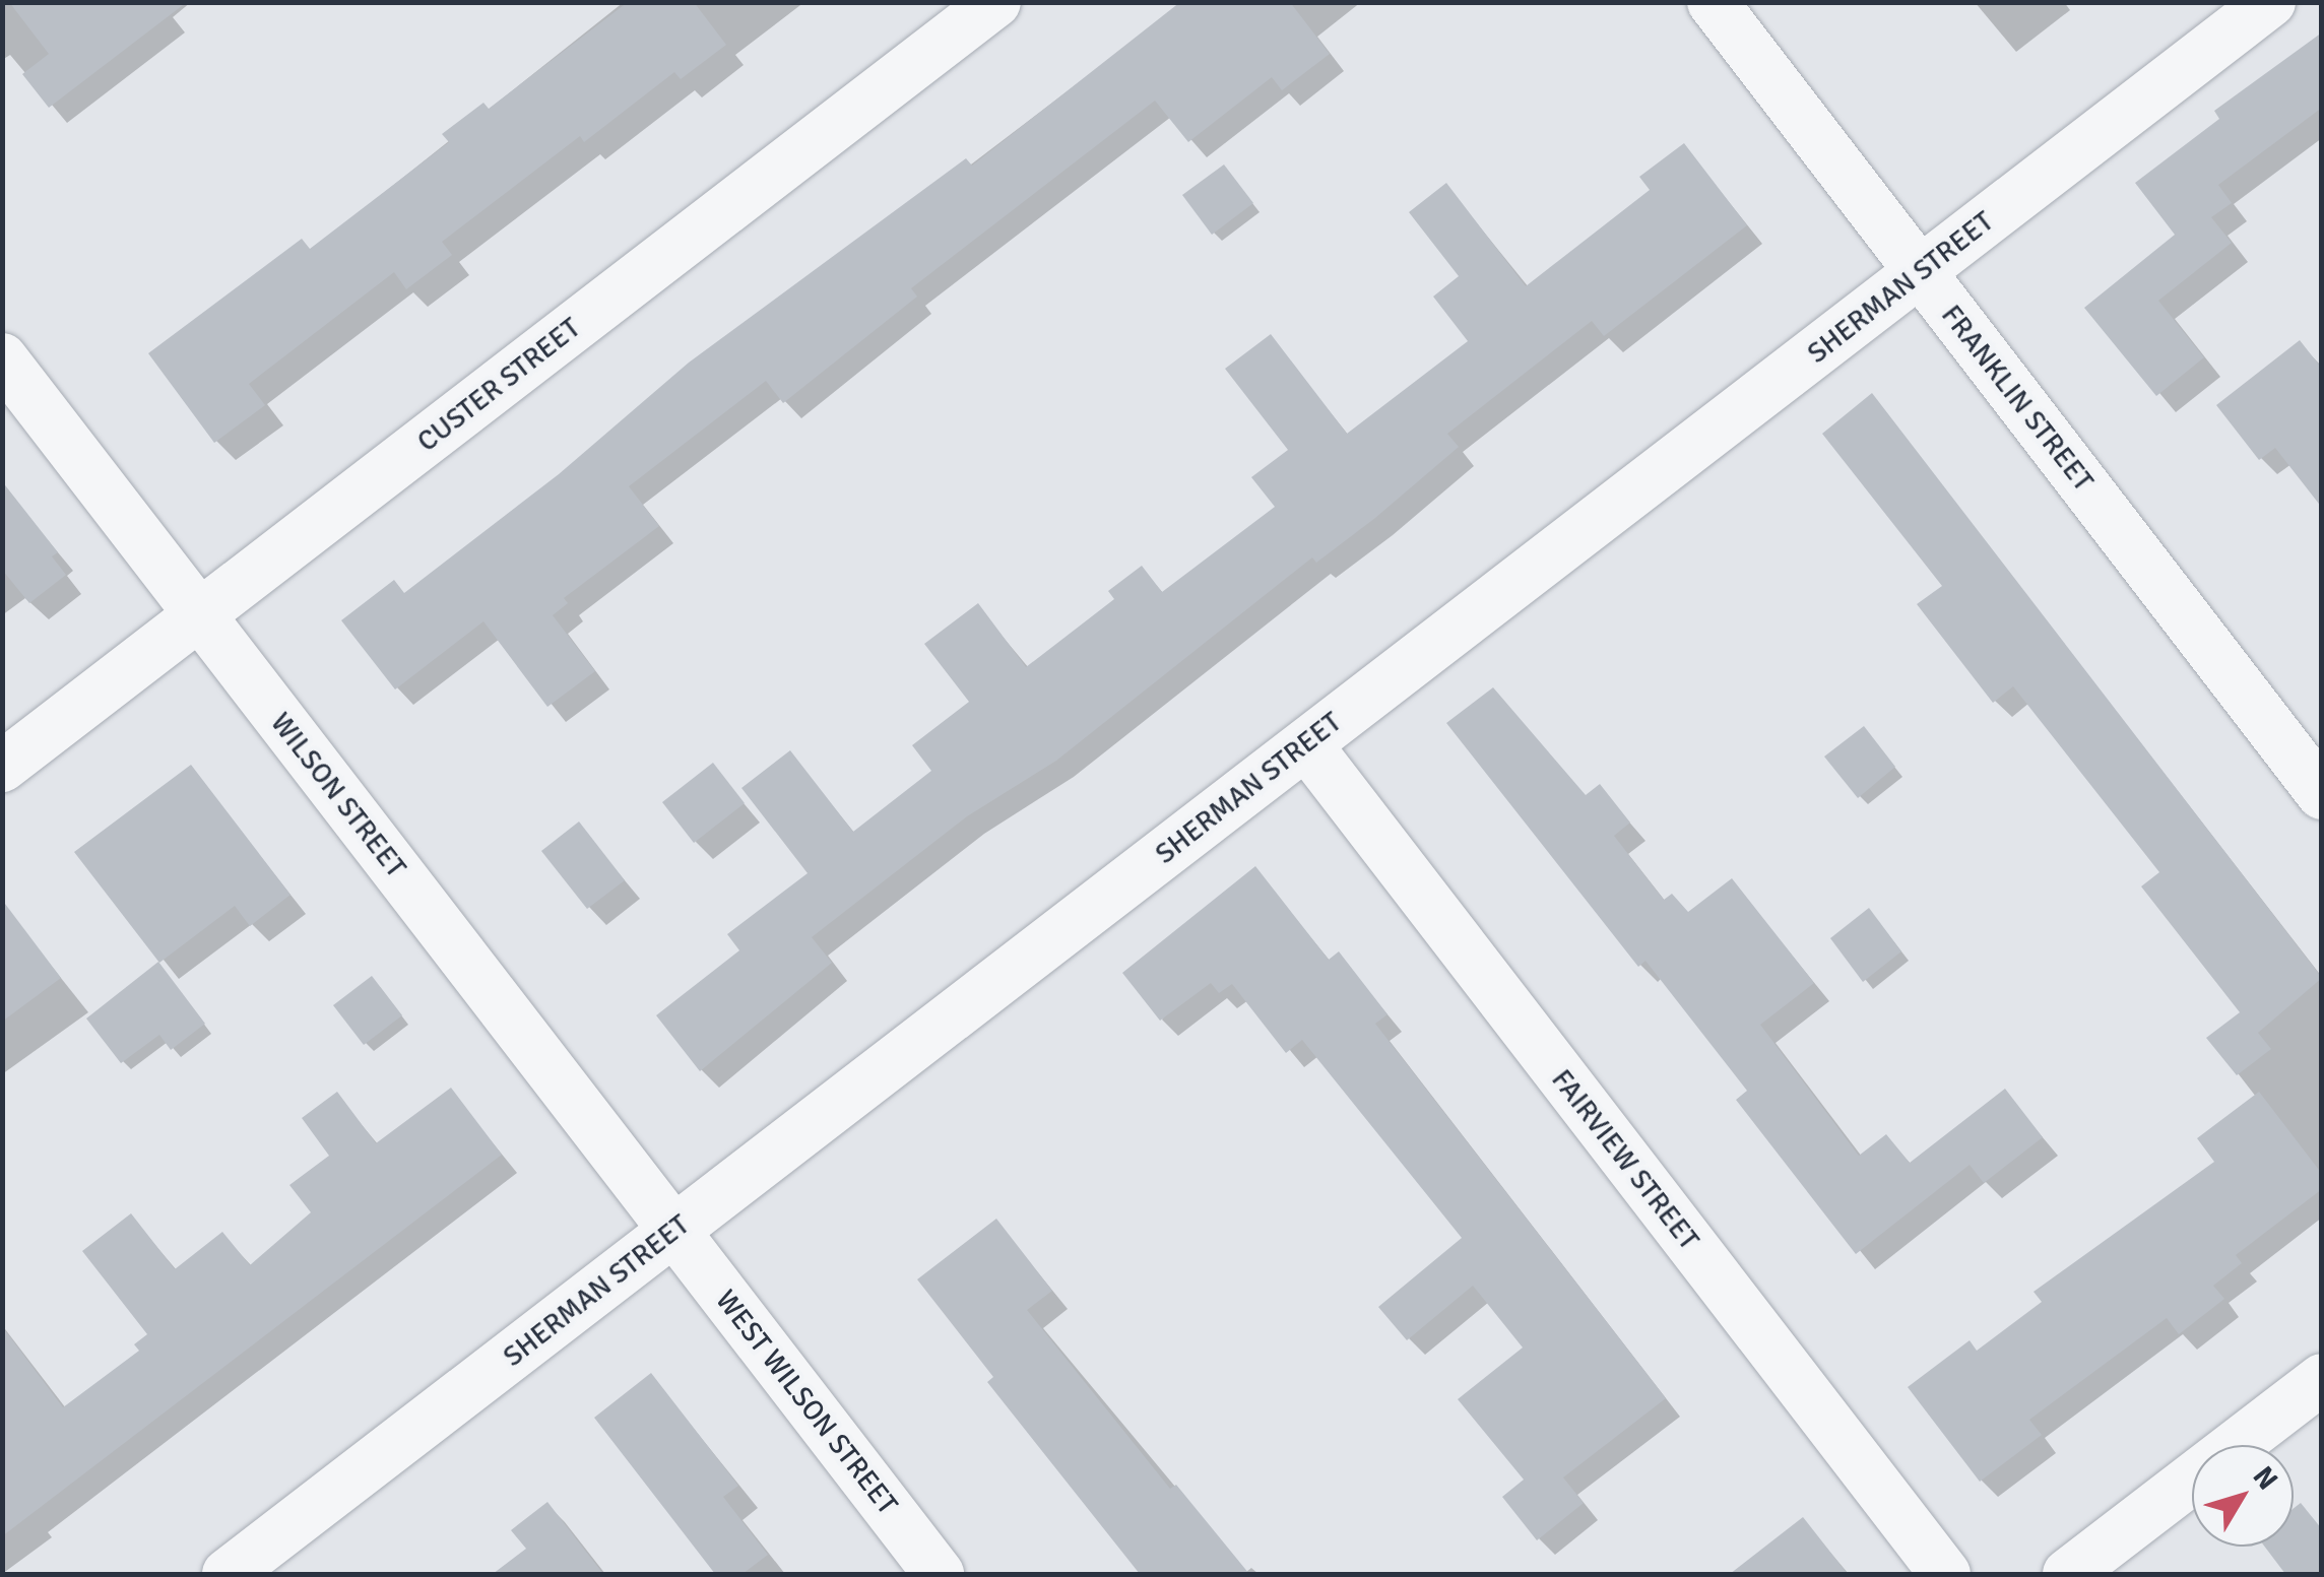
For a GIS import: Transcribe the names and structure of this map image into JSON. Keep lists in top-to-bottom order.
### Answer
{
  "streets": {
    "street": [
      "SHERMAN STREET",
      "CUSTER STREET",
      "FRANKLIN STREET",
      "WILSON STREET",
      "FAIRVIEW STREET",
      "WEST WILSON STREET"
    ]
  },
  "crossings": [
    ["SHERMAN STREET", "FRANKLIN STREET"],
    ["SHERMAN STREET", "WILSON STREET"],
    ["SHERMAN STREET", "FAIRVIEW STREET"],
    ["SHERMAN STREET", "WEST WILSON STREET"],
    ["CUSTER STREET", "WILSON STREET"],
    ["WILSON STREET", "WEST WILSON STREET"]
  ],
  "north": "top right"
}
